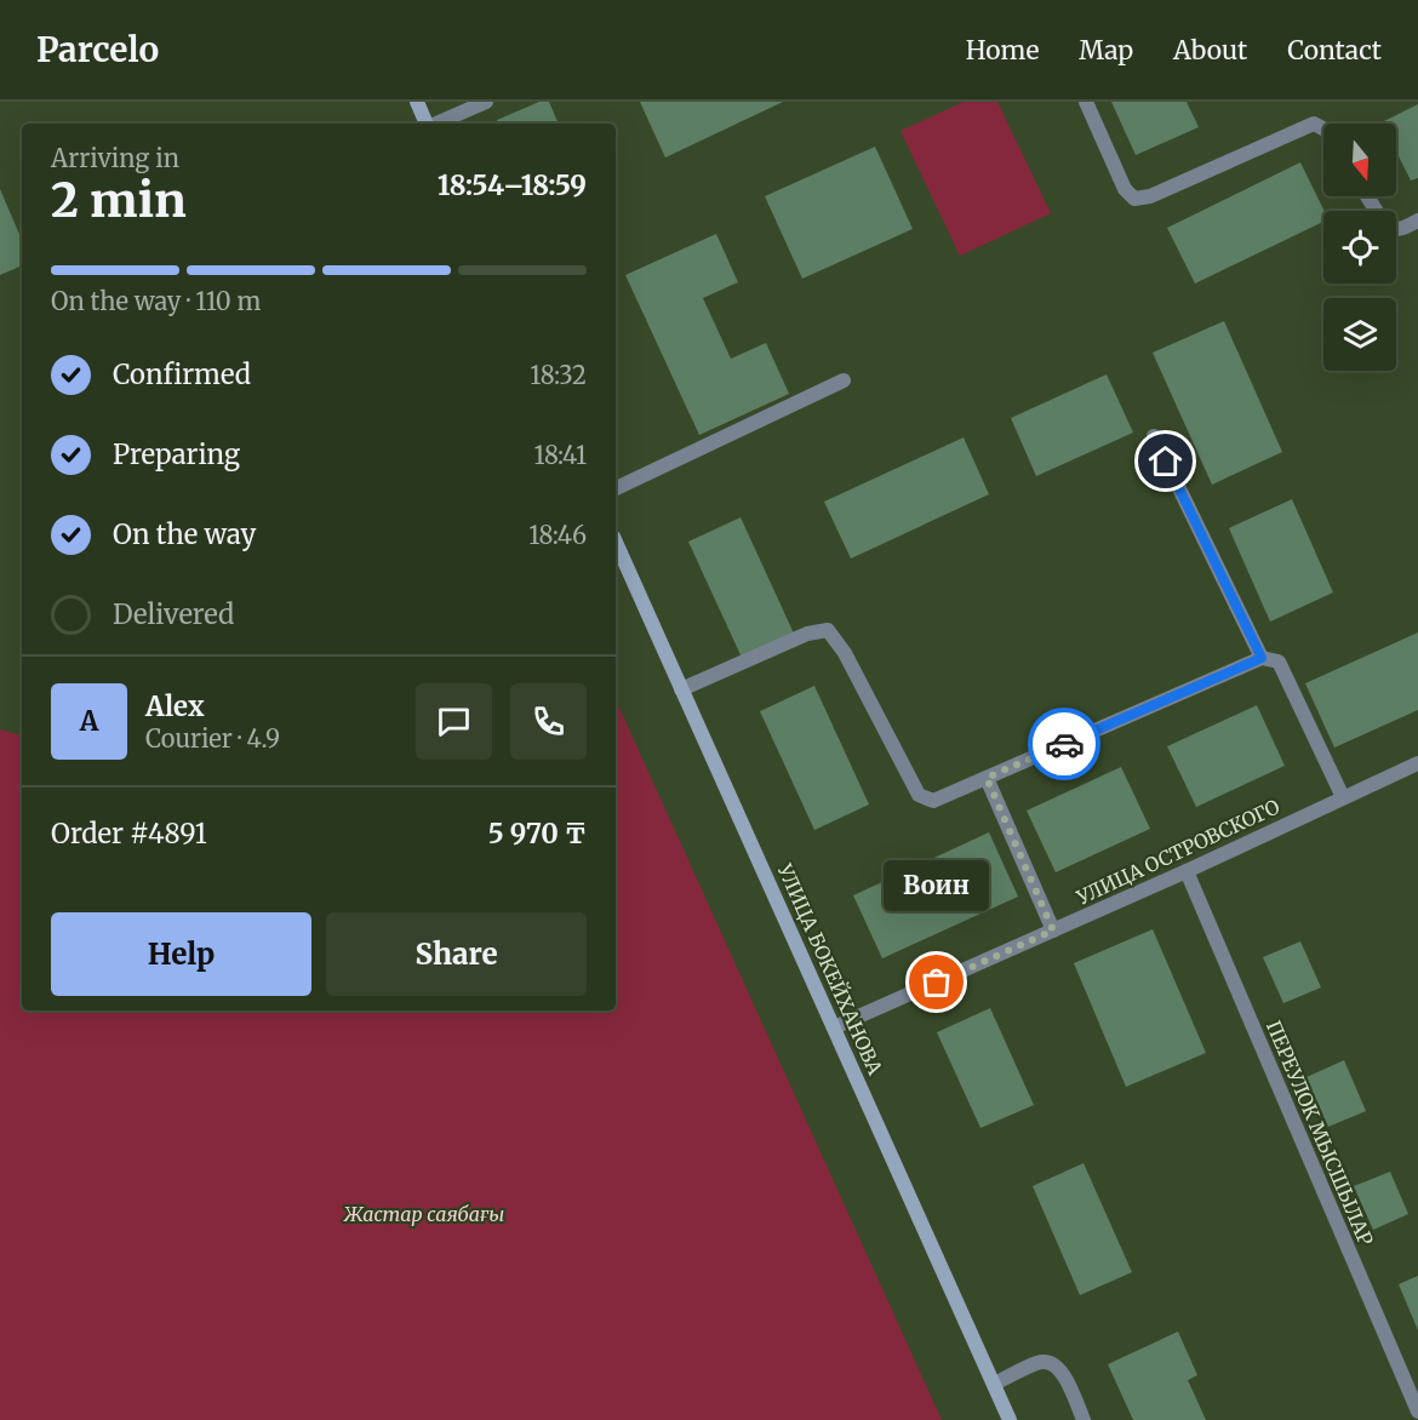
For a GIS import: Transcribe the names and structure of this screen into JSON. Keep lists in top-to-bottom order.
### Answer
{
  "streets": {
    "street": ["УЛИЦА ОСТРОВСКОГО", "УЛИЦА БОКЕЙХАНОВА", "ПЕРЕУЛОК МЫСШЫЛАР"]
  },
  "crossings": [
    ["УЛИЦА ОСТРОВСКОГО", "УЛИЦА БОКЕЙХАНОВА"],
    ["УЛИЦА ОСТРОВСКОГО", "ПЕРЕУЛОК МЫСШЫЛАР"]
  ],
  "parks": ["Жастар саябағы"],
  "places": ["Воин"],
  "north": "bottom",
  "page": {
    "header": "Parcelo",
    "nav": [
      "Home",
      "Map",
      "About",
      "Contact"
    ],
    "heading": ["2 min", "Arriving in", "18:54–18:59"],
    "panel": [
      "Alex",
      "Courier · 4.9",
      "Order #4891",
      "5 970 ₸"
    ],
    "bar": "On the way · 110 m",
    "list": [
      ["Confirmed", "18:32"],
      ["Preparing", "18:41"],
      ["On the way", "18:46"],
      "Delivered"
    ],
    "round": "A",
    "bubble": "Воин",
    "buttons": ["Help", "Share"]
  }
}
